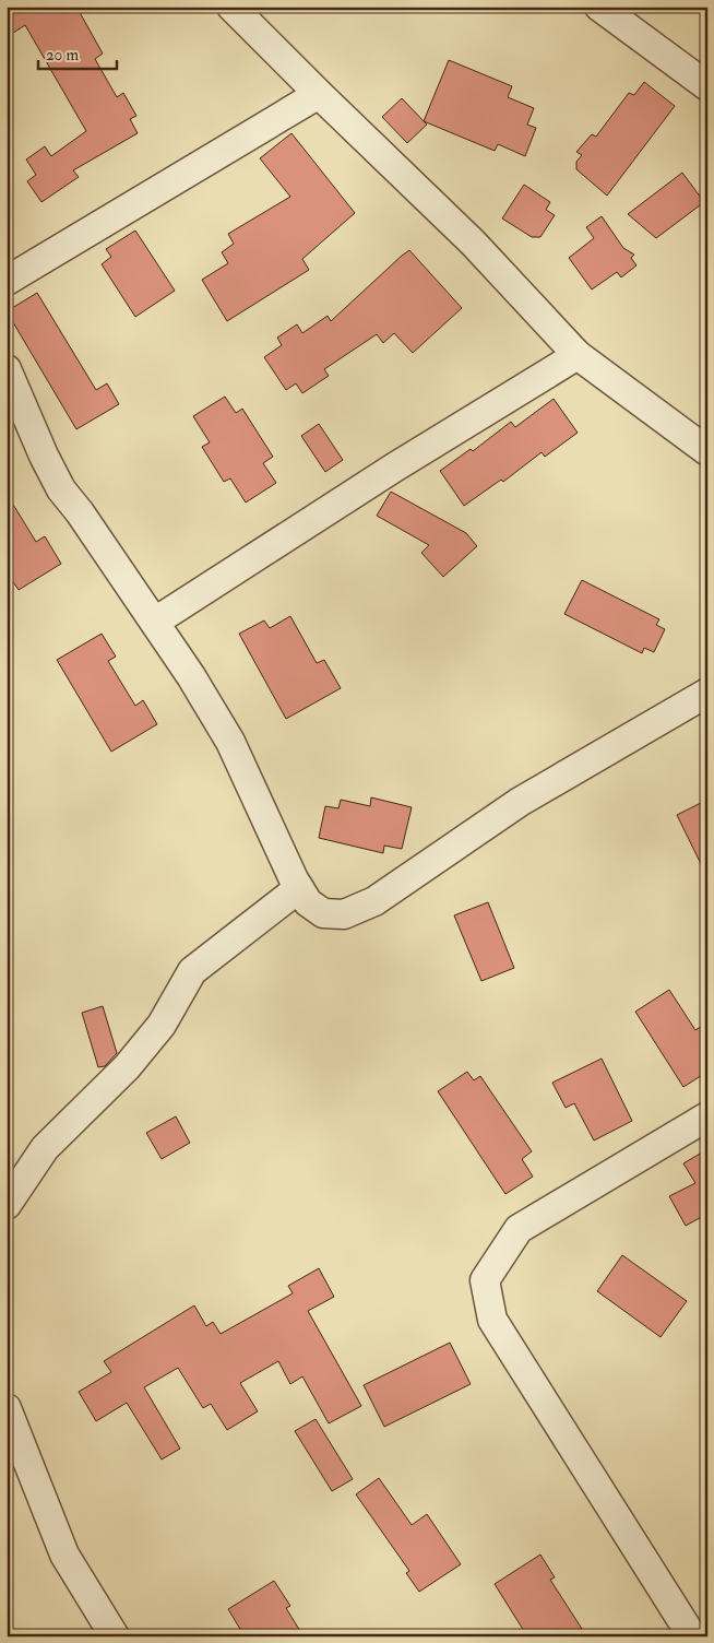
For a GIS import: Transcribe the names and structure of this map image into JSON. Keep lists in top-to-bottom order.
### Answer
{
  "scale_bar": "20 m"
}
